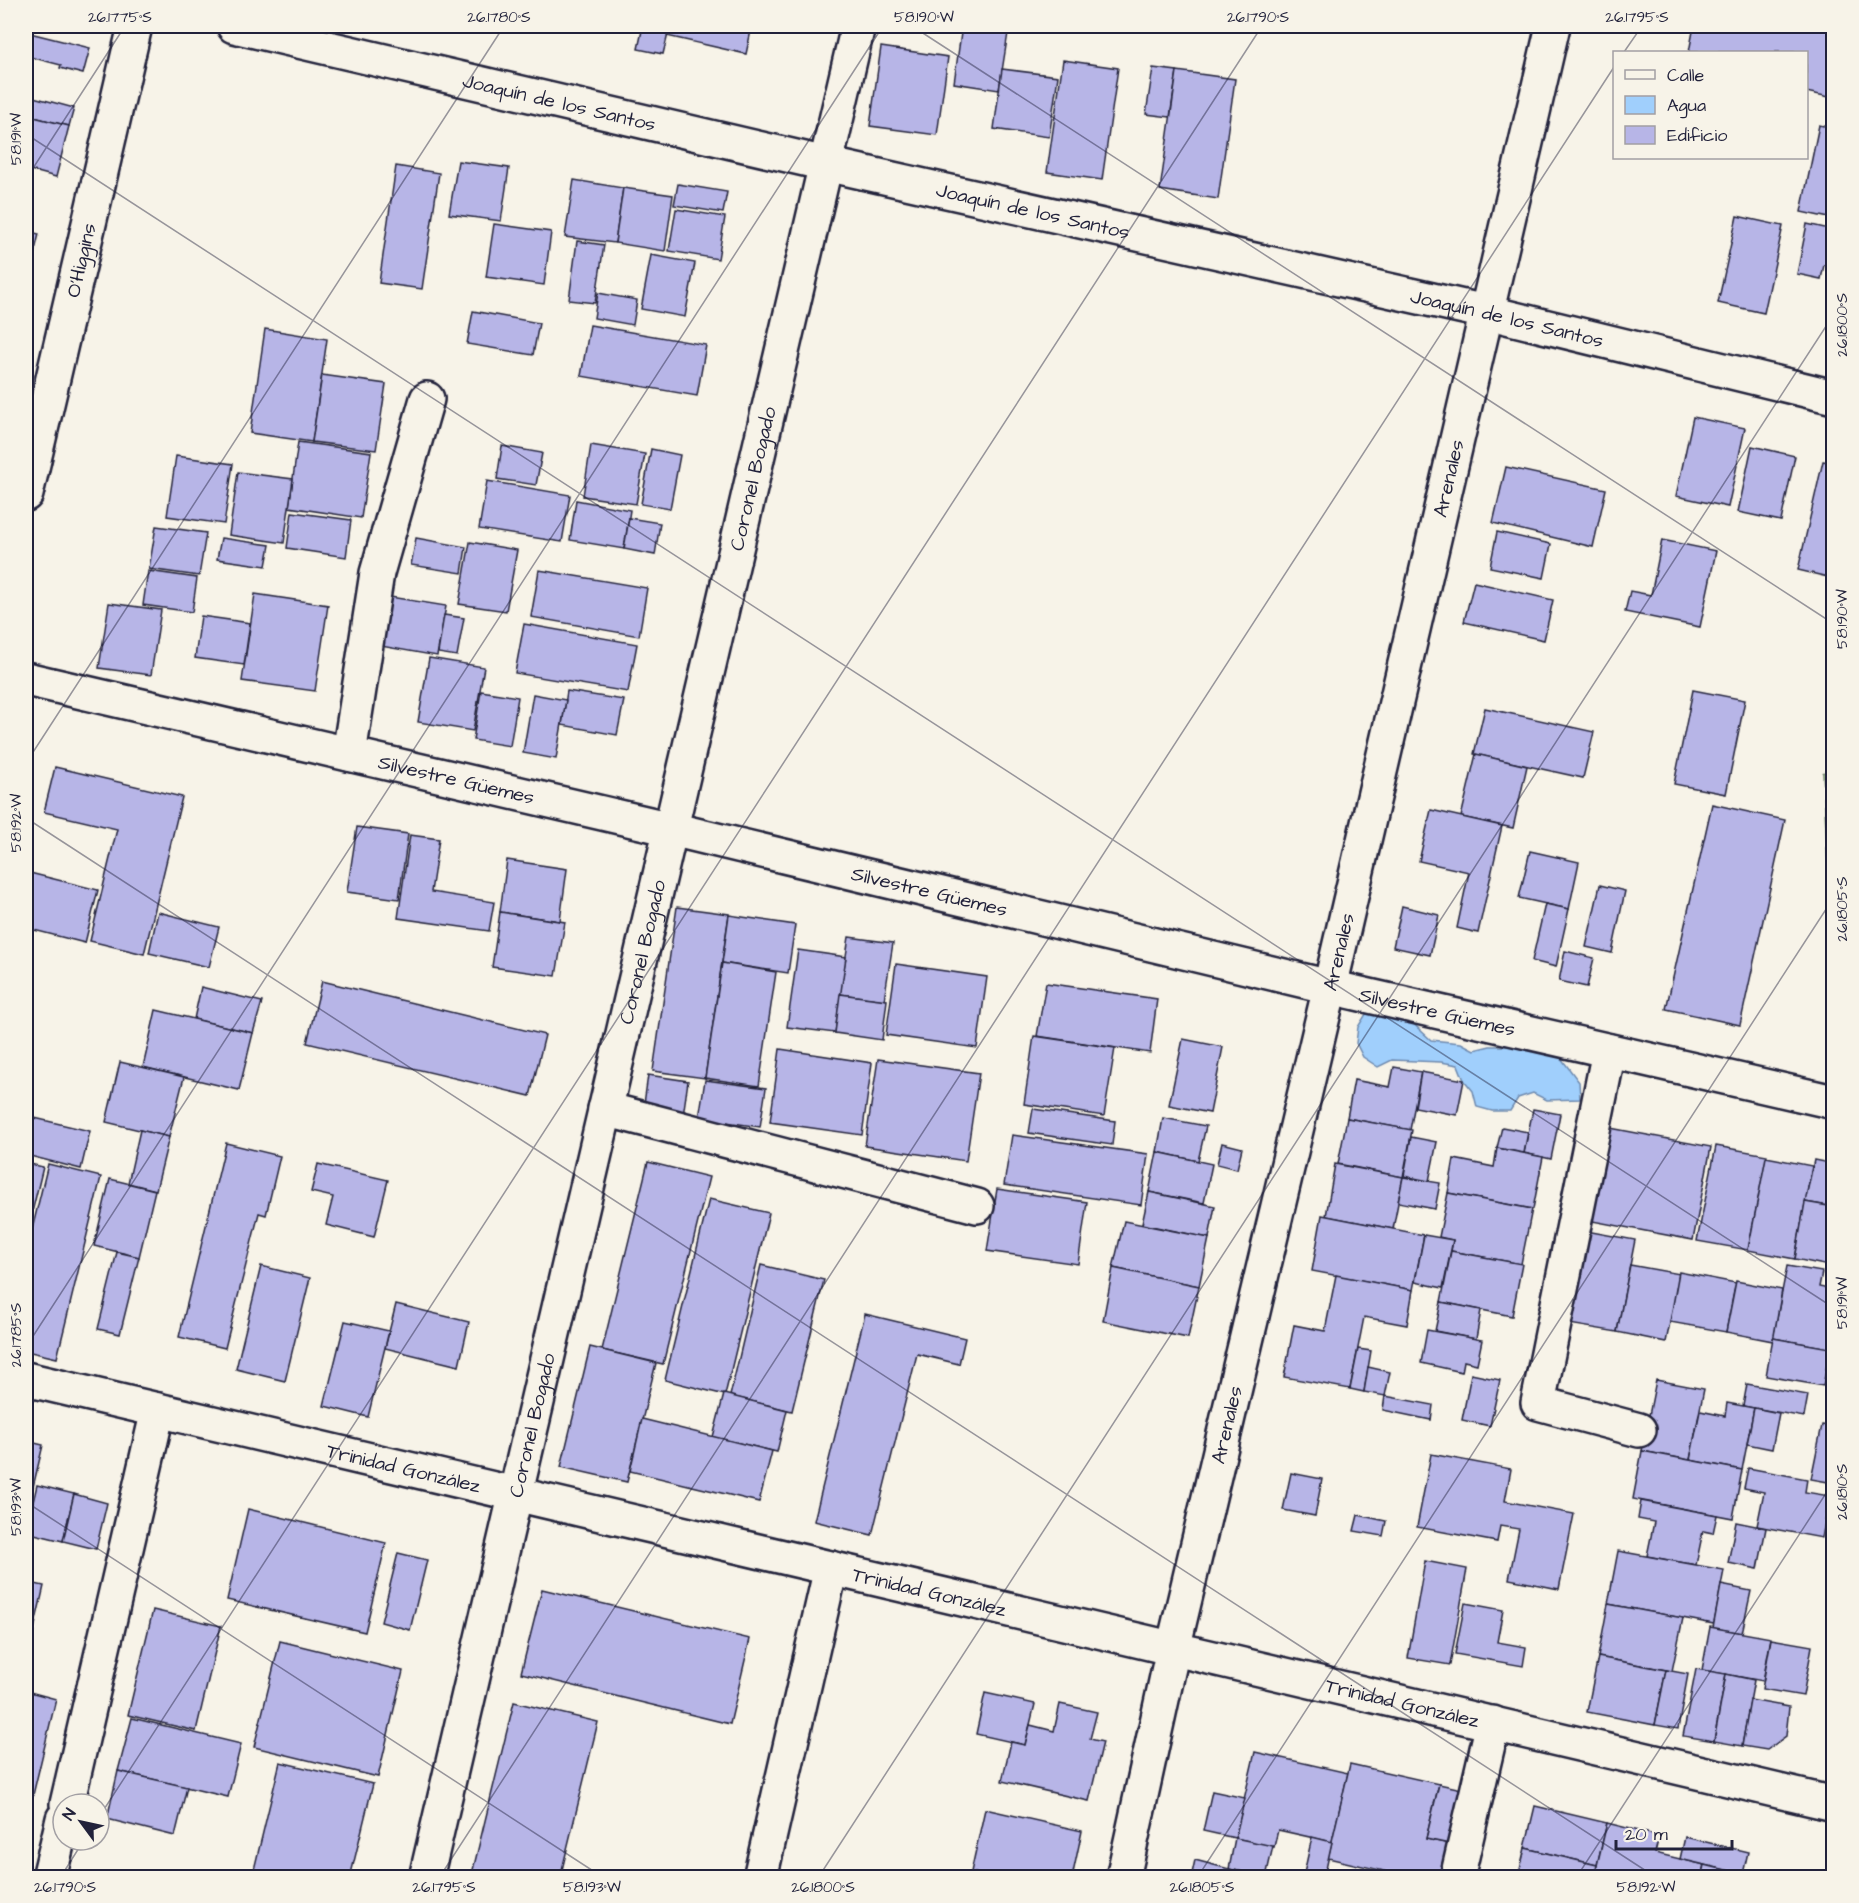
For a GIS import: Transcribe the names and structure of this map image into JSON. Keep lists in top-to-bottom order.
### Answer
{
  "streets": {
    "street": [
      "Joaquín de los Santos",
      "O'Higgins",
      "Coronel Bogado",
      "Arenales",
      "Silvestre Güemes",
      "Trinidad González"
    ]
  },
  "crossings": [
    ["Joaquín de los Santos", "Coronel Bogado"],
    ["Joaquín de los Santos", "Arenales"],
    ["Coronel Bogado", "Silvestre Güemes"],
    ["Coronel Bogado", "Trinidad González"],
    ["Arenales", "Silvestre Güemes"],
    ["Arenales", "Trinidad González"]
  ],
  "legend": ["Calle", "Agua", "Edificio"],
  "scale_bar": "20 m",
  "north": "top left",
  "coordinates": [
    "26.1775°S",
    "26.1780°S",
    "58.190°W",
    "26.1790°S",
    "26.1795°S",
    "58.191°W",
    "26.1800°S",
    "58.192°W",
    "26.1805°S",
    "26.1785°S",
    "26.1810°S",
    "58.193°W"
  ]
}
